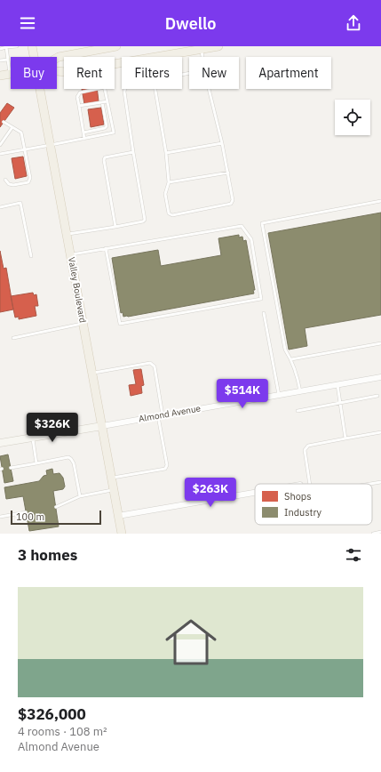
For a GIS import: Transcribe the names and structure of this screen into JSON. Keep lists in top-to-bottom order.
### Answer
{
  "streets": {
    "main road": ["Valley Boulevard"],
    "street": ["Almond Avenue"]
  },
  "crossings": [
    ["Valley Boulevard", "Almond Avenue"]
  ],
  "legend": ["Shops", "Industry"],
  "scale_bar": "100 m",
  "page": {
    "header": "Dwello",
    "chip": [
      "Buy",
      "Rent",
      "Filters",
      "New",
      "Apartment"
    ],
    "price": ["$514K", "$326K", "$263K"],
    "scale": "100 m",
    "heading": "3 homes",
    "list": [
      {
        "name": "$326,000",
        "note": "4 rooms · 108 m² · Almond Avenue"
      }
    ]
  }
}
